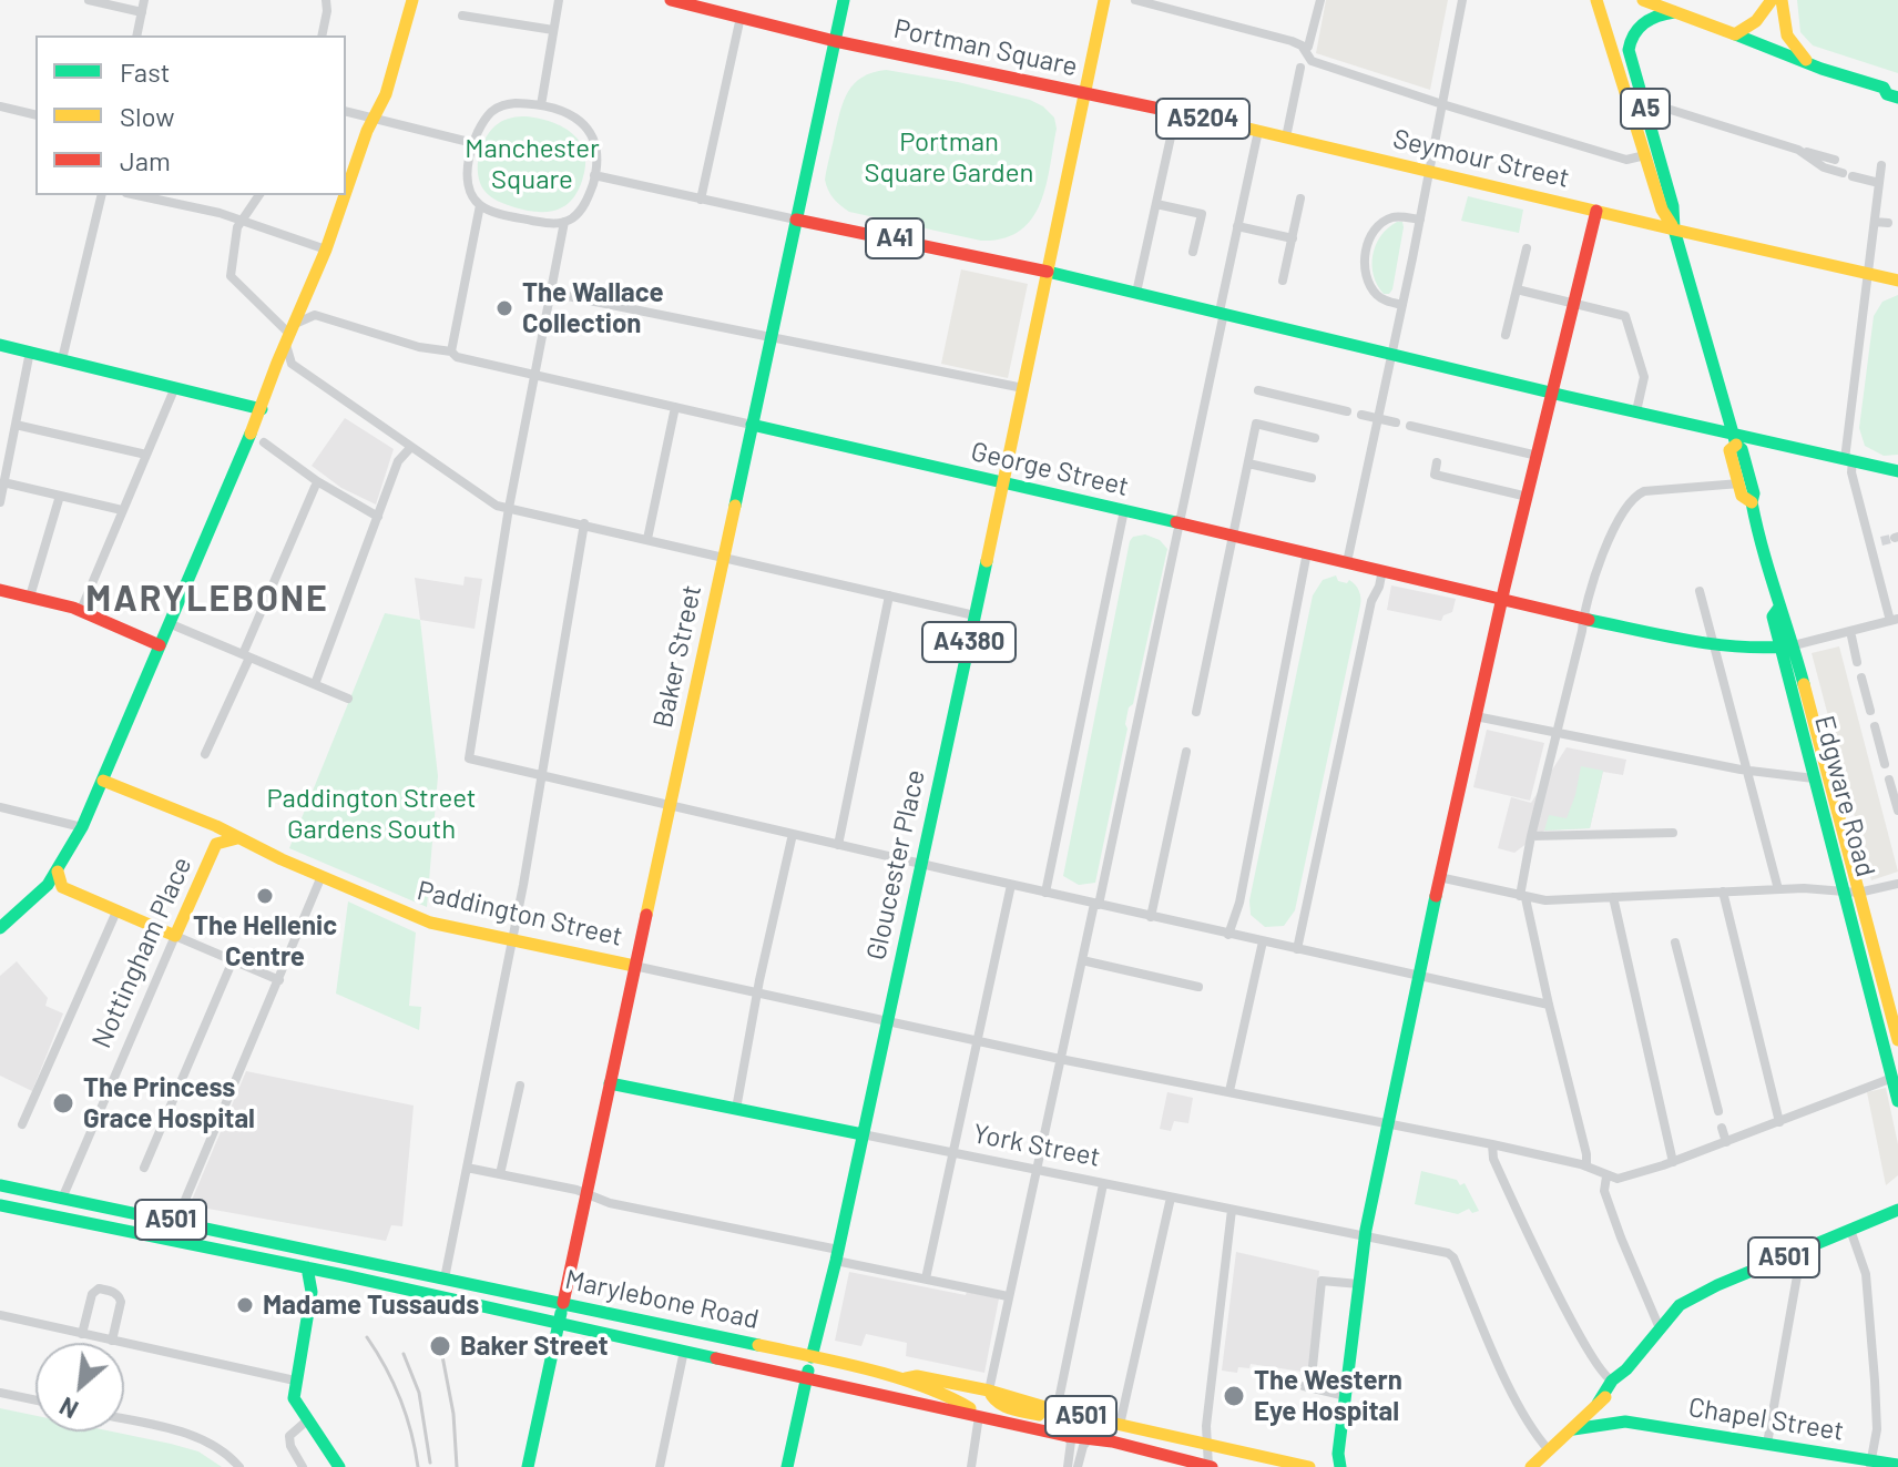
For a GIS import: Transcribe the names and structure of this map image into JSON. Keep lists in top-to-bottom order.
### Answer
{
  "streets": {
    "main road": [
      "Portman Square",
      "A5",
      "A5204",
      "Seymour Street",
      "A41",
      "George Street",
      "A4380",
      "Baker Street",
      "Edgware Road",
      "Gloucester Place",
      "Paddington Street",
      "Nottingham Place",
      "York Street",
      "A501",
      "Marylebone Road",
      "Chapel Street"
    ]
  },
  "crossings": [
    ["Portman Square", "A5204"],
    ["Portman Square", "Seymour Street"],
    ["Portman Square", "A41"],
    ["Portman Square", "A4380"],
    ["Portman Square", "Gloucester Place"],
    ["Seymour Street", "A4380"],
    ["Seymour Street", "Edgware Road"],
    ["A41", "Baker Street"],
    ["A41", "Gloucester Place"],
    ["George Street", "Baker Street"],
    ["George Street", "Edgware Road"],
    ["George Street", "Gloucester Place"],
    ["Baker Street", "Paddington Street"],
    ["Baker Street", "York Street"],
    ["Baker Street", "Marylebone Road"],
    ["Gloucester Place", "York Street"],
    ["Gloucester Place", "Marylebone Road"],
    ["Paddington Street", "Nottingham Place"],
    ["Nottingham Place", "Marylebone Road"],
    ["York Street", "A501"],
    ["A501", "Chapel Street"]
  ],
  "districts": ["MARYLEBONE"],
  "parks": ["Portman Square Garden", "Manchester Square", "Paddington Street Gardens South"],
  "places": [
    "The Wallace Collection",
    "The Hellenic Centre",
    "The Princess Grace Hospital",
    "Madame Tussauds",
    "Baker Street",
    "The Western Eye Hospital"
  ],
  "legend": ["Fast", "Slow", "Jam"],
  "north": "bottom left"
}
